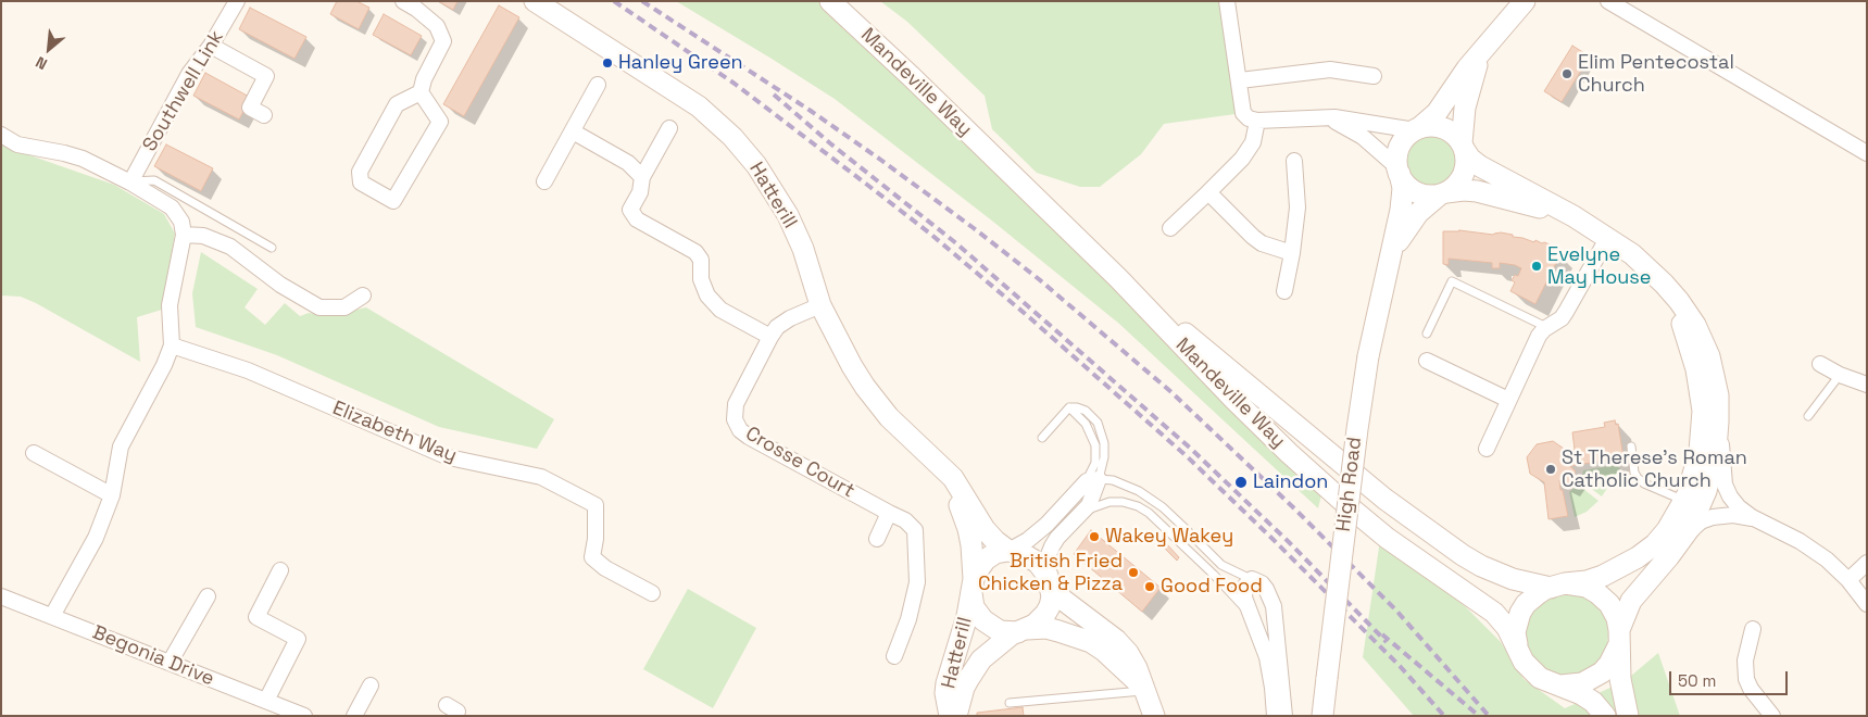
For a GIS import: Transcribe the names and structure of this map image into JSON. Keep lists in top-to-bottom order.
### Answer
{
  "streets": {
    "street": [
      "Mandeville Way",
      "Southwell Link",
      "Hatterill",
      "Elizabeth Way",
      "Crosse Court",
      "High Road",
      "Begonia Drive"
    ]
  },
  "crossings": [
    ["Hatterill", "Crosse Court"]
  ],
  "places": [
    "Hanley Green",
    "Elim Pentecostal Church",
    "Evelyne May House",
    "St Therese's Roman Catholic Church",
    "Laindon",
    "Wakey Wakey",
    "British Fried Chicken & Pizza",
    "Good Food"
  ],
  "scale_bar": "50 m",
  "north": "bottom left"
}
